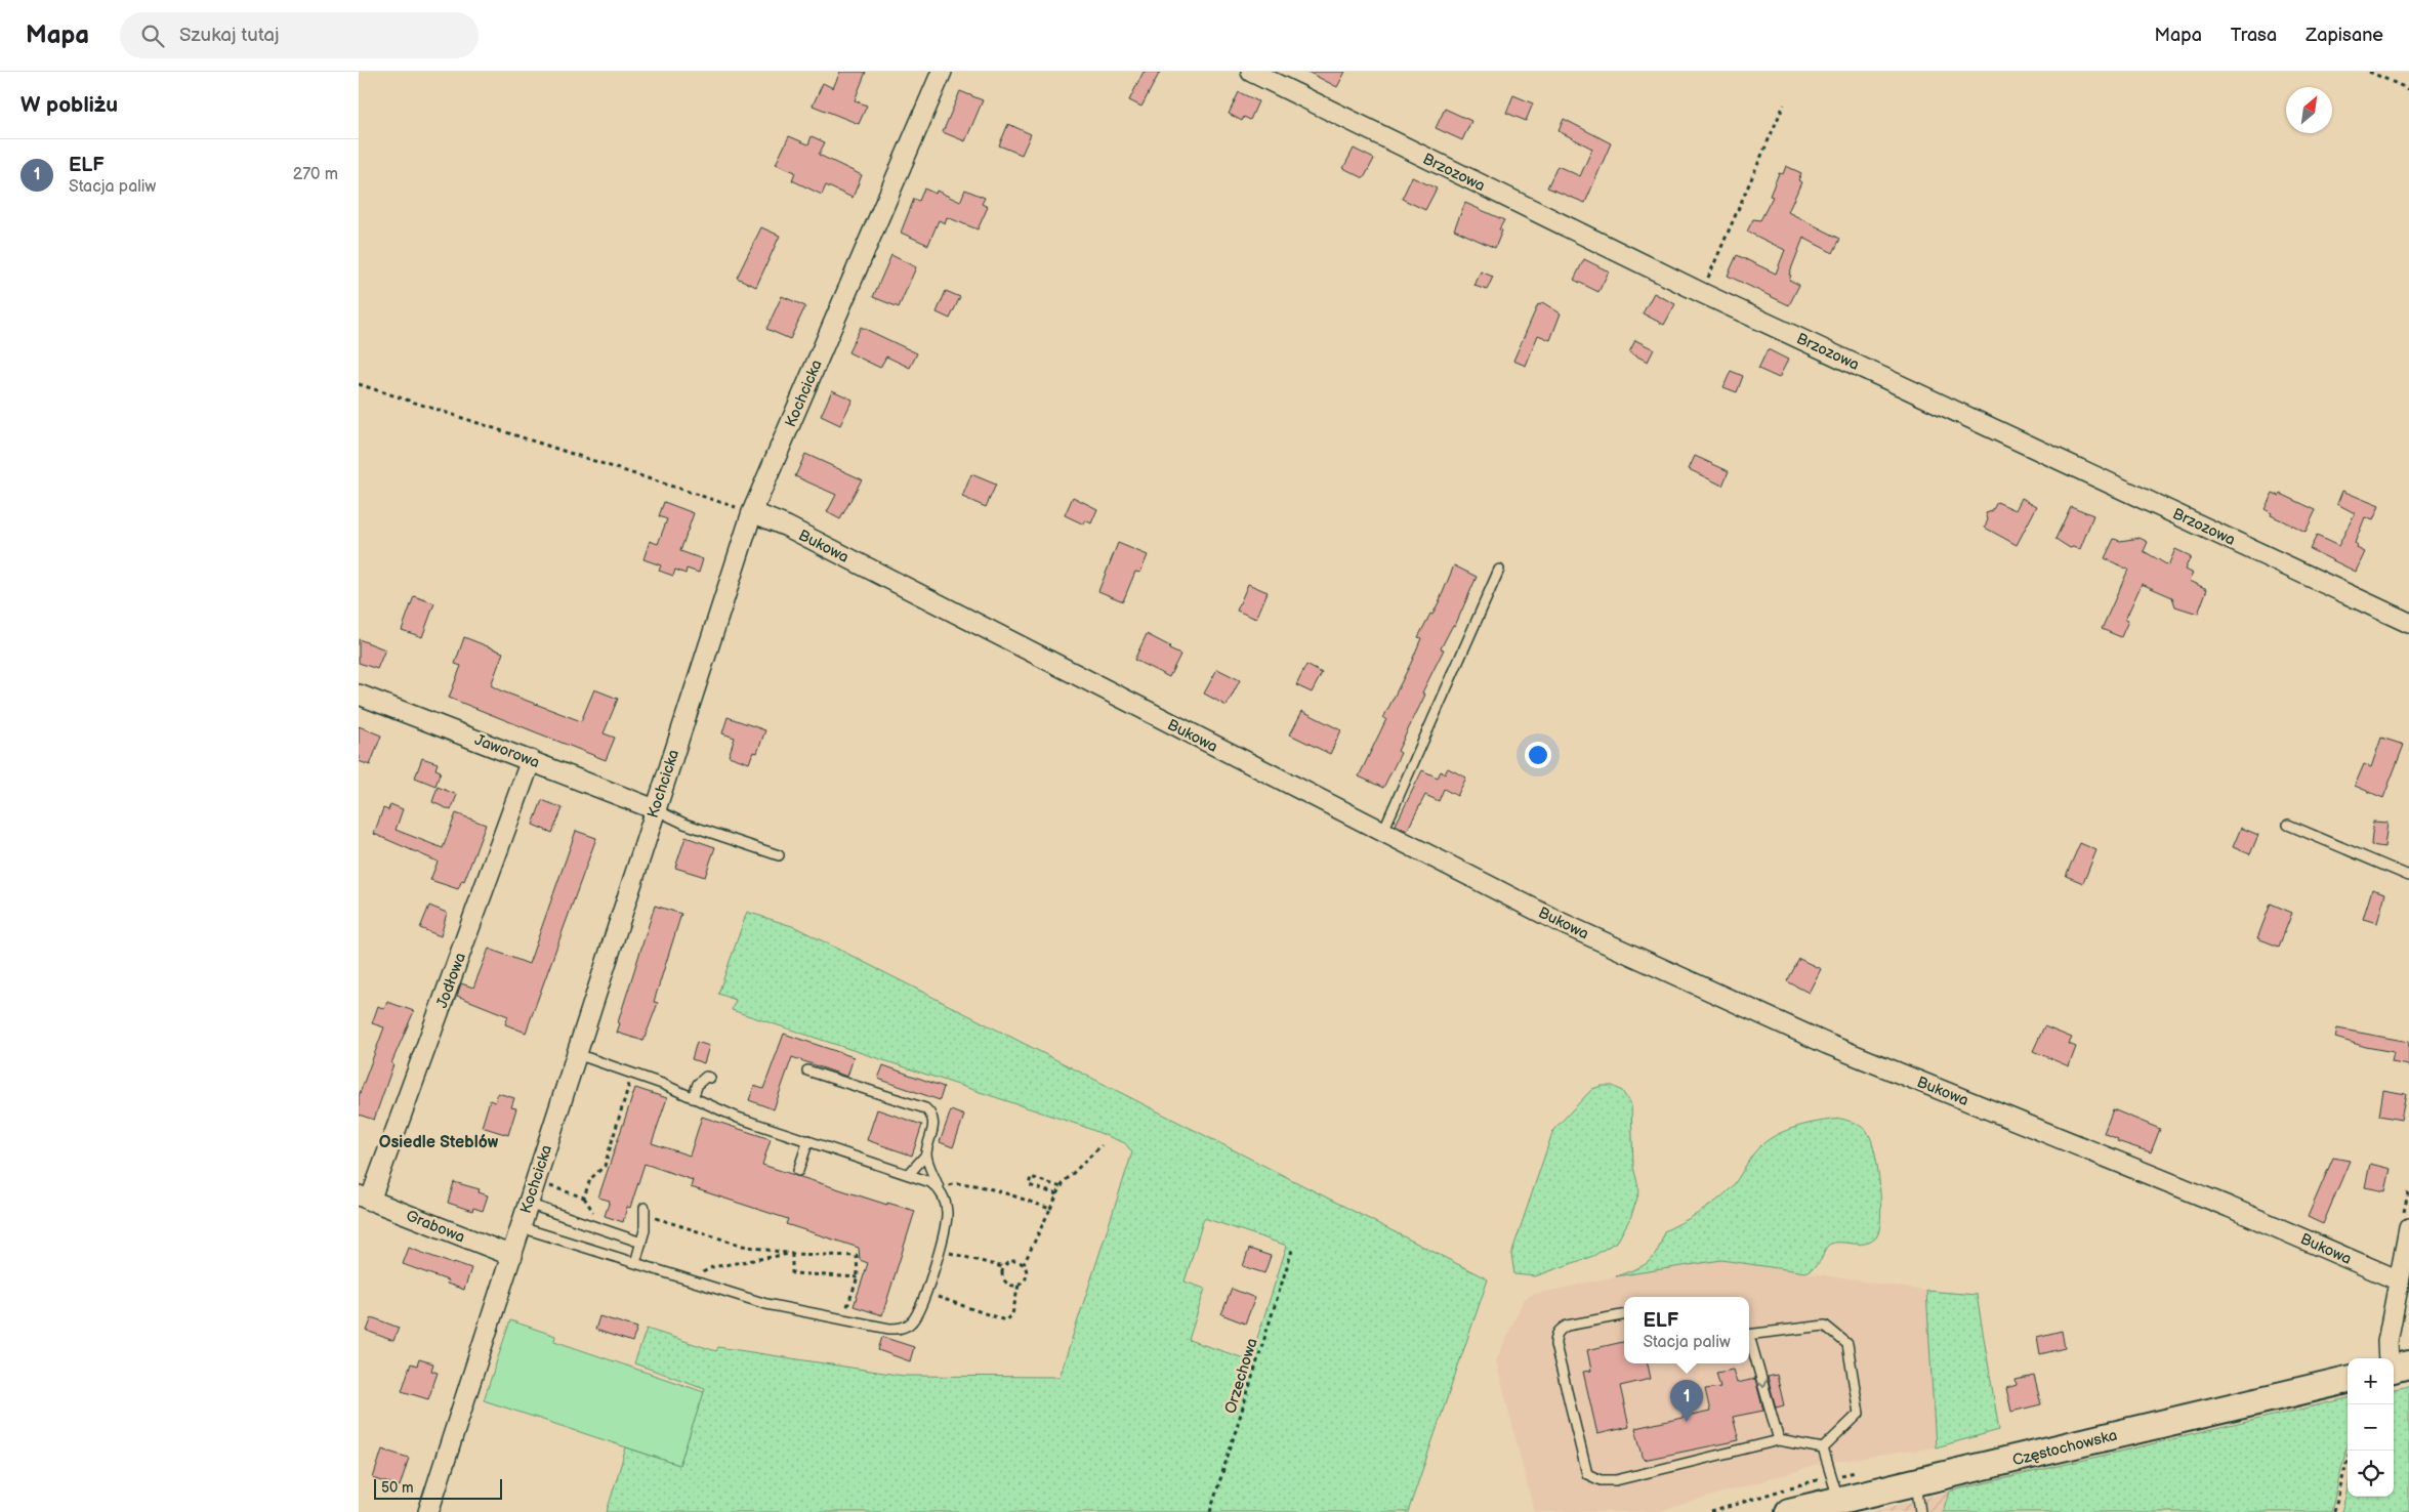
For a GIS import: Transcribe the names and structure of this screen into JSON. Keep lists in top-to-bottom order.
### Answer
{
  "streets": {
    "main road": ["Częstochowska"],
    "street": [
      "Brzozowa",
      "Kochcicka",
      "Bukowa",
      "Jaworowa",
      "Jodłowa",
      "Grabowa"
    ],
    "path": ["Orzechowa"]
  },
  "crossings": [
    ["Kochcicka", "Bukowa"],
    ["Kochcicka", "Jaworowa"],
    ["Kochcicka", "Grabowa"],
    ["Jaworowa", "Jodłowa"],
    ["Jodłowa", "Grabowa"]
  ],
  "districts": ["Osiedle Steblów"],
  "scale_bar": "50 m",
  "north": "top right",
  "page": {
    "header": "Mapa",
    "search": "Szukaj tutaj",
    "nav": ["Mapa", "Trasa", "Zapisane"],
    "heading": "W pobliżu",
    "list": [
      {
        "mark": "1",
        "name": "ELF",
        "note": "Stacja paliw",
        "value": "270 m"
      }
    ],
    "popup": ["ELF", "Stacja paliw"],
    "map_buttons": ["+", "−"],
    "pins": "1",
    "scale": "50 m"
  }
}
